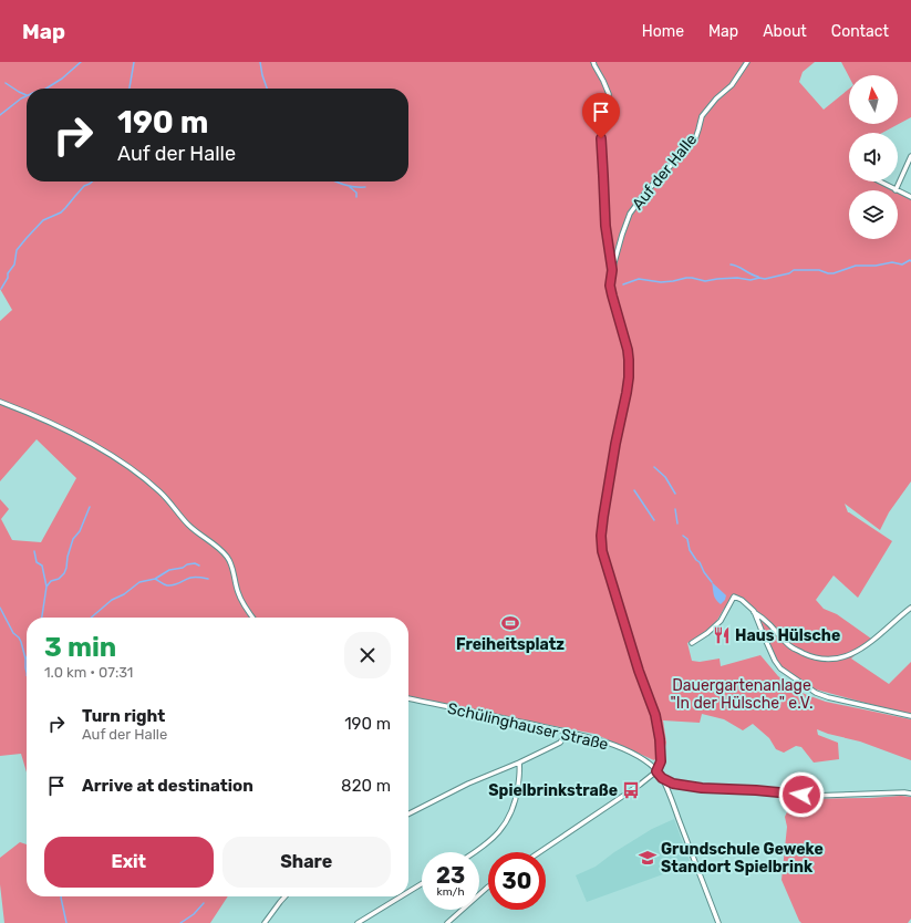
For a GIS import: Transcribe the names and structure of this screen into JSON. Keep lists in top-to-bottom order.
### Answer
{
  "streets": {
    "street": ["Auf der Halle", "Schülinghauser Straße"]
  },
  "crossings": [
    ["Auf der Halle", "Schülinghauser Straße"]
  ],
  "parks": ["Dauergartenanlage \"In der Hülsche\" e.V."],
  "places": {
    "sports": ["Freiheitsplatz"],
    "restaurant": ["Haus Hülsche"],
    "bus stop": ["Spielbrinkstraße"],
    "school or university": ["Grundschule Geweke Standort Spielbrink"]
  },
  "north": "top",
  "page": {
    "header": "Map",
    "nav": [
      "Home",
      "Map",
      "About",
      "Contact"
    ],
    "turn": ["190 m", "Auf der Halle"],
    "heading": ["3 min", "1.0 km · 07:31"],
    "list": [
      {
        "name": "Turn right",
        "note": "Auf der Halle",
        "value": "190 m"
      },
      {
        "name": "Arrive at destination",
        "value": "820 m"
      }
    ],
    "buttons": ["Exit", "Share"],
    "speed": "23 km/h",
    "limit": "30"
  }
}
